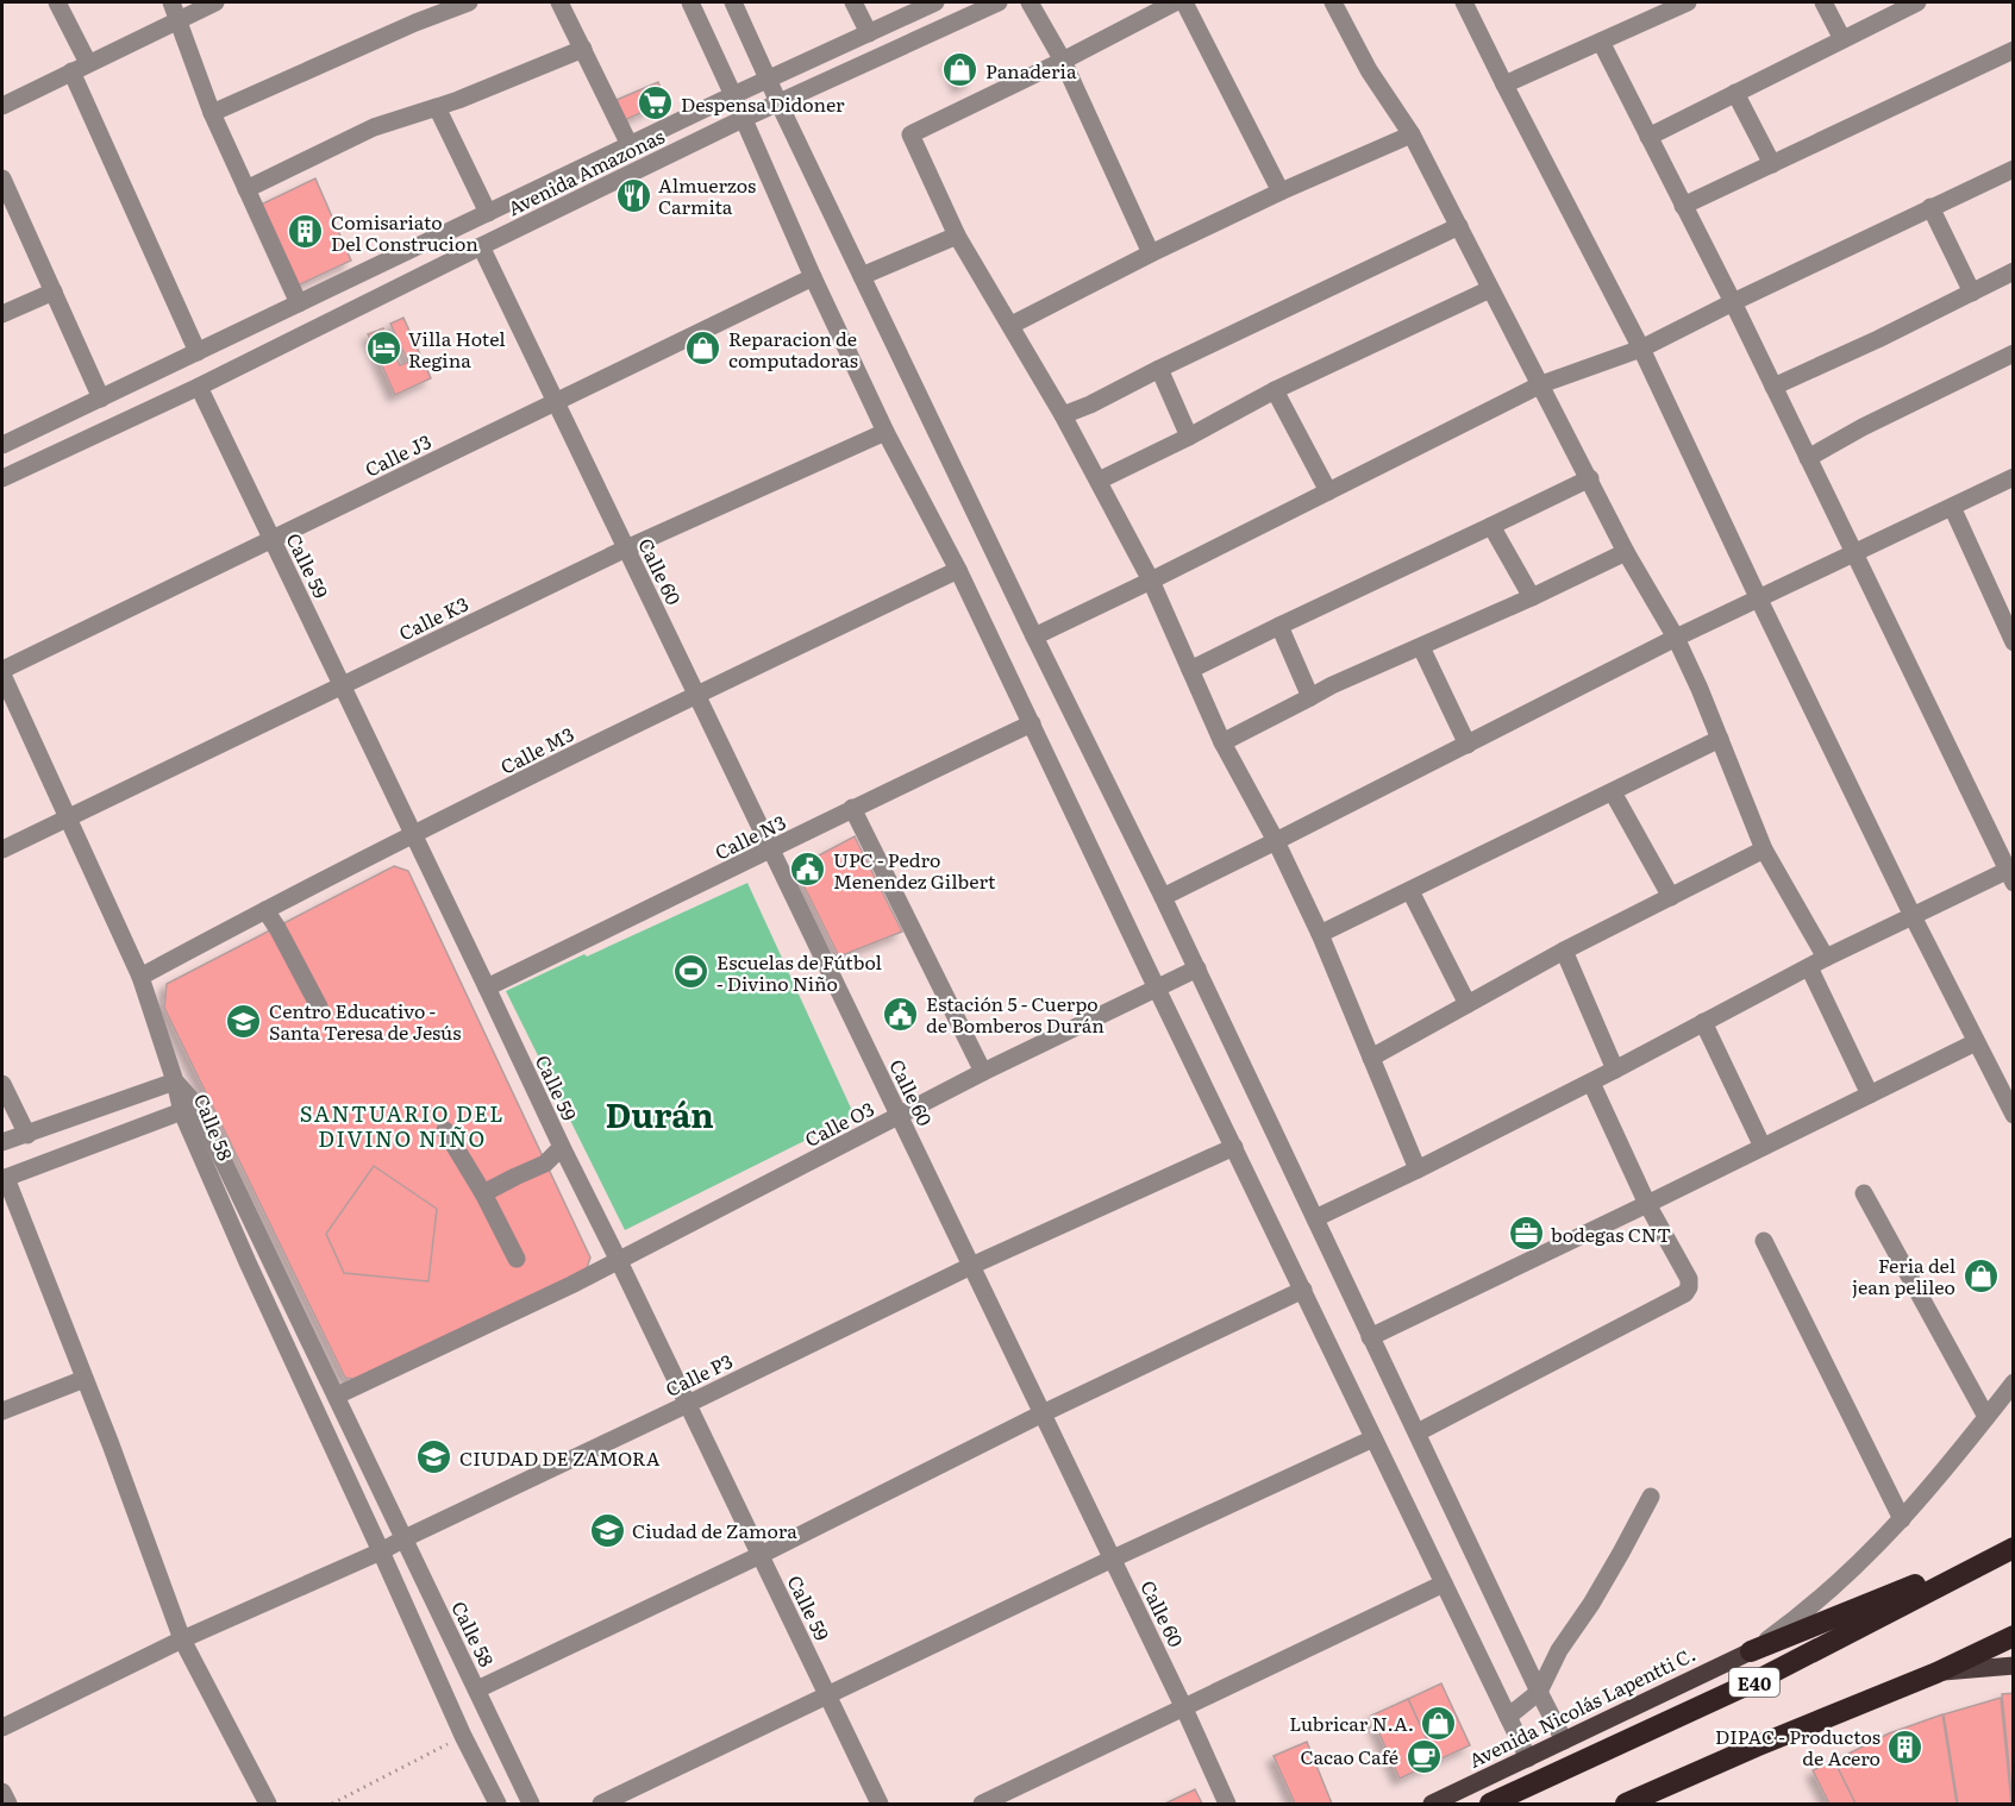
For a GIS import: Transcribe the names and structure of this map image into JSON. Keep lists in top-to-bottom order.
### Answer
{
  "streets": {
    "highway": ["E40"],
    "main road": ["Avenida Nicolás Lapentti C."],
    "street": [
      "Avenida Amazonas",
      "Calle J3",
      "Calle 59",
      "Calle 60",
      "Calle K3",
      "Calle M3",
      "Calle N3",
      "Calle O3",
      "Calle 58",
      "Calle P3"
    ]
  },
  "crossings": [
    ["Avenida Amazonas", "Calle 59"],
    ["Avenida Amazonas", "Calle 60"],
    ["Calle J3", "Calle 59"],
    ["Calle J3", "Calle 60"],
    ["Calle 59", "Calle K3"],
    ["Calle 59", "Calle M3"],
    ["Calle 59", "Calle N3"],
    ["Calle 59", "Calle O3"],
    ["Calle 59", "Calle P3"],
    ["Calle 60", "Calle K3"],
    ["Calle 60", "Calle M3"],
    ["Calle 60", "Calle N3"],
    ["Calle 60", "Calle O3"],
    ["Calle 60", "Calle P3"],
    ["Calle O3", "Calle 58"],
    ["Calle 58", "Calle P3"]
  ],
  "districts": ["SANTUARIO DEL DIVINO NIÑO", "Durán"],
  "places": {
    "shop": [
      "Panaderia",
      "Reparacion de computadoras",
      "Feria del jean pelileo",
      "Lubricar N.A."
    ],
    "supermarket": ["Despensa Didoner"],
    "restaurant": ["Almuerzos Carmita"],
    "building": ["Comisariato Del Construcion", "DIPAC - Productos de Acero"],
    "hotel": ["Villa Hotel Regina"],
    "public building": ["UPC - Pedro Menendez Gilbert", "Estación 5 - Cuerpo de Bomberos Durán"],
    "sports": ["Escuelas de Fútbol - Divino Niño"],
    "school or university": ["Centro Educativo - Santa Teresa de Jesús", "CIUDAD DE ZAMORA", "Ciudad de Zamora"],
    "office": ["bodegas CNT"],
    "cafe": ["Cacao Café"]
  }
}
